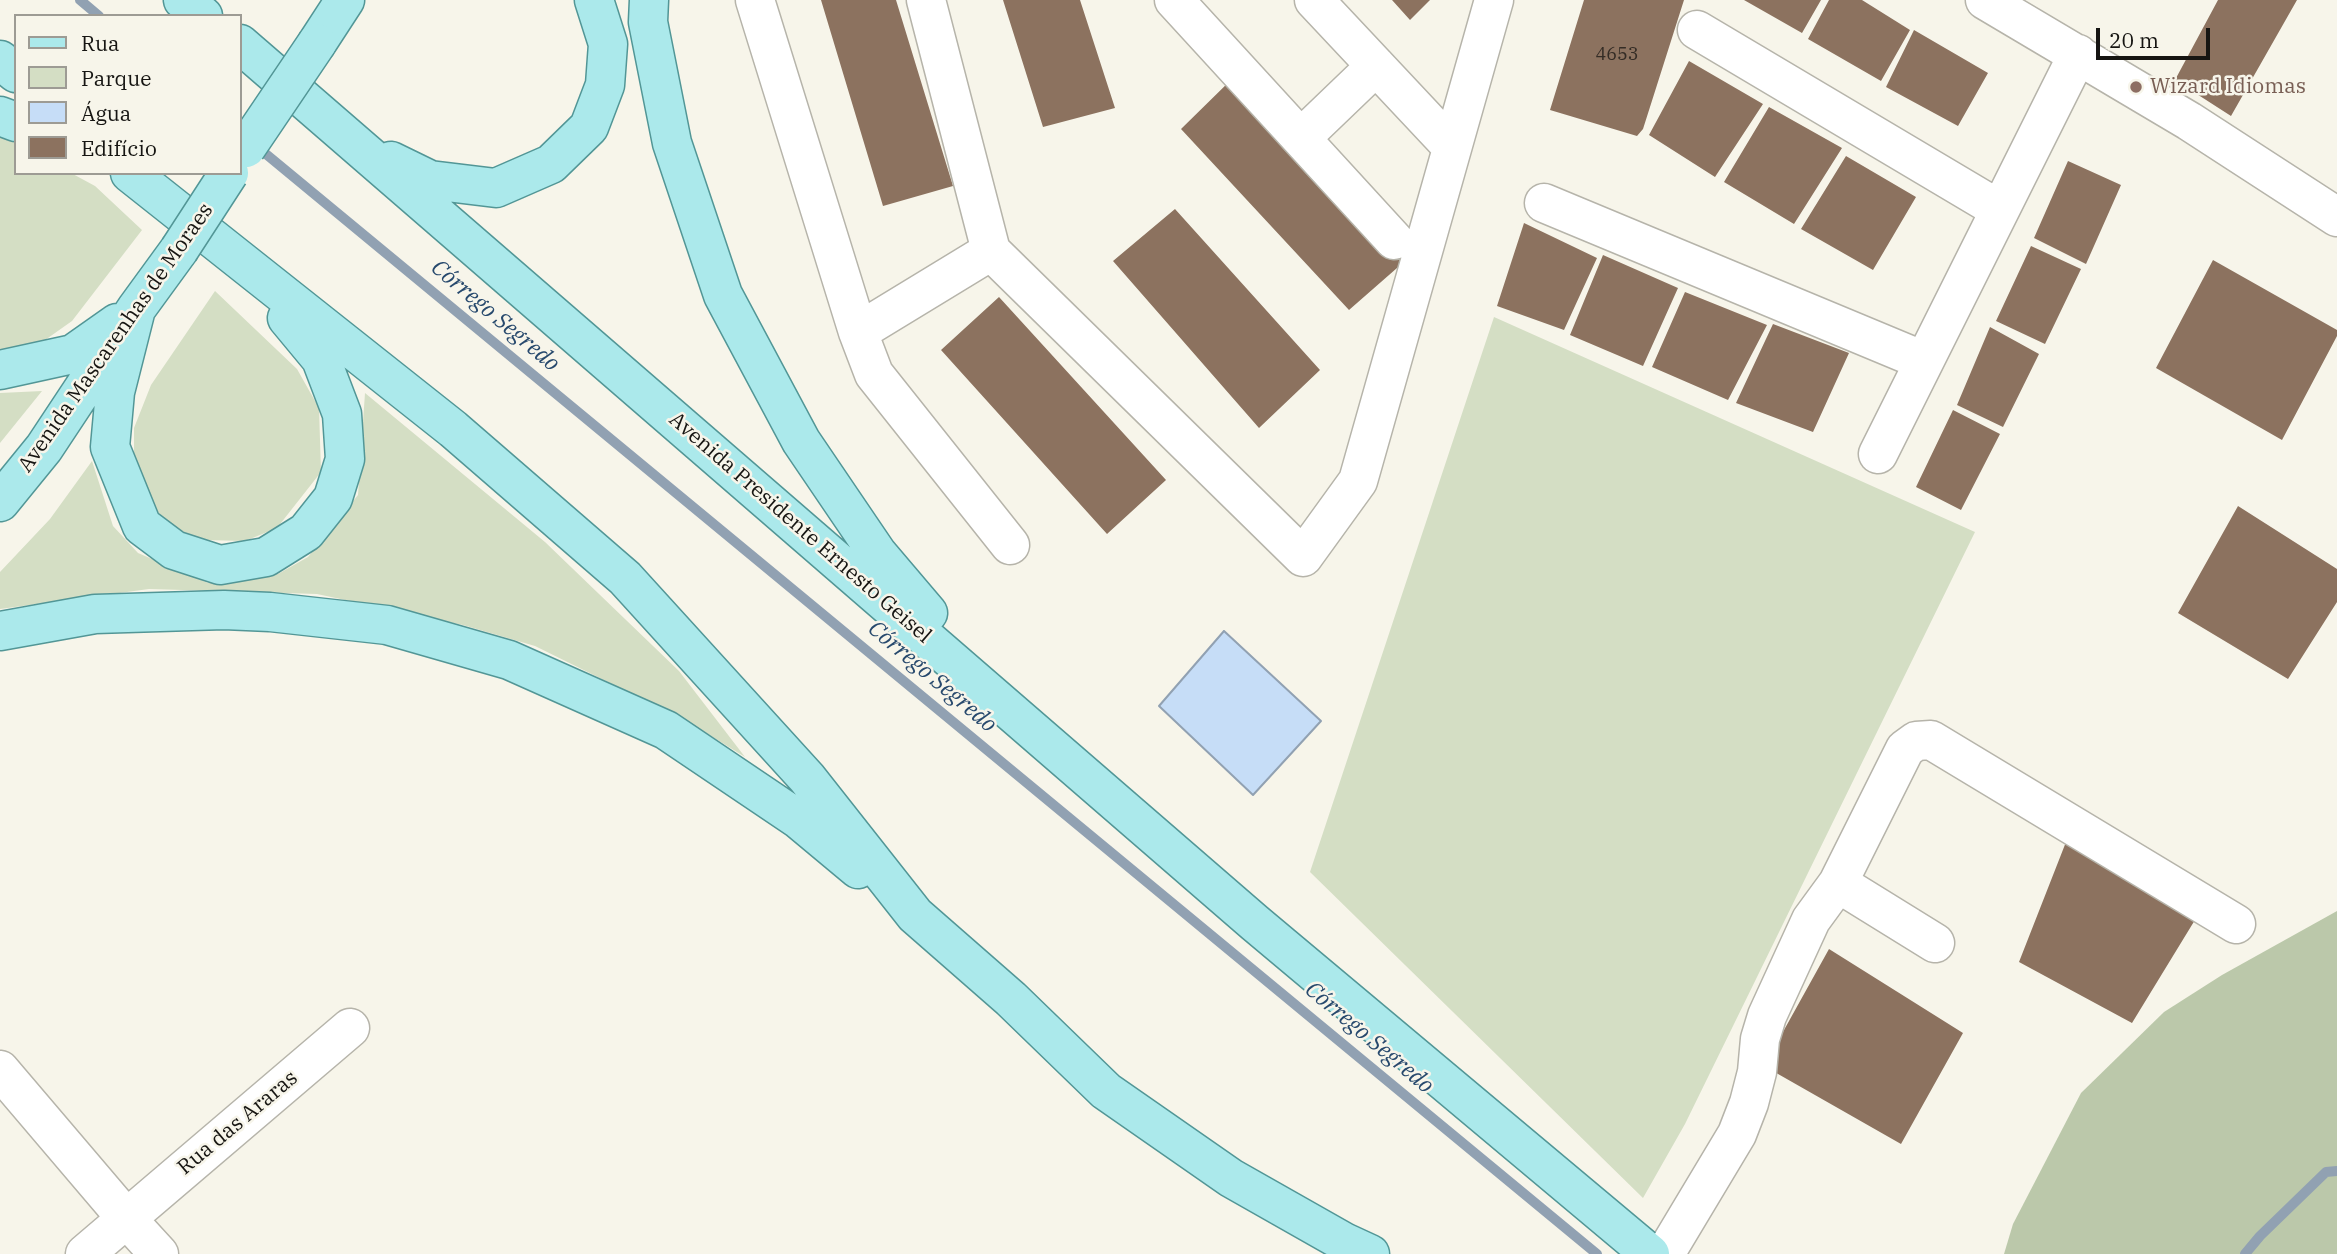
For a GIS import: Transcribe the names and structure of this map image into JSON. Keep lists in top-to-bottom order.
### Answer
{
  "streets": {
    "main road": ["Avenida Mascarenhas de Moraes", "Avenida Presidente Ernesto Geisel"],
    "street": ["Rua das Araras"]
  },
  "water": ["Córrego Segredo"],
  "places": ["Wizard Idiomas"],
  "house_numbers": ["4653"],
  "legend": [
    "Rua",
    "Parque",
    "Água",
    "Edifício"
  ],
  "scale_bar": "20 m"
}
